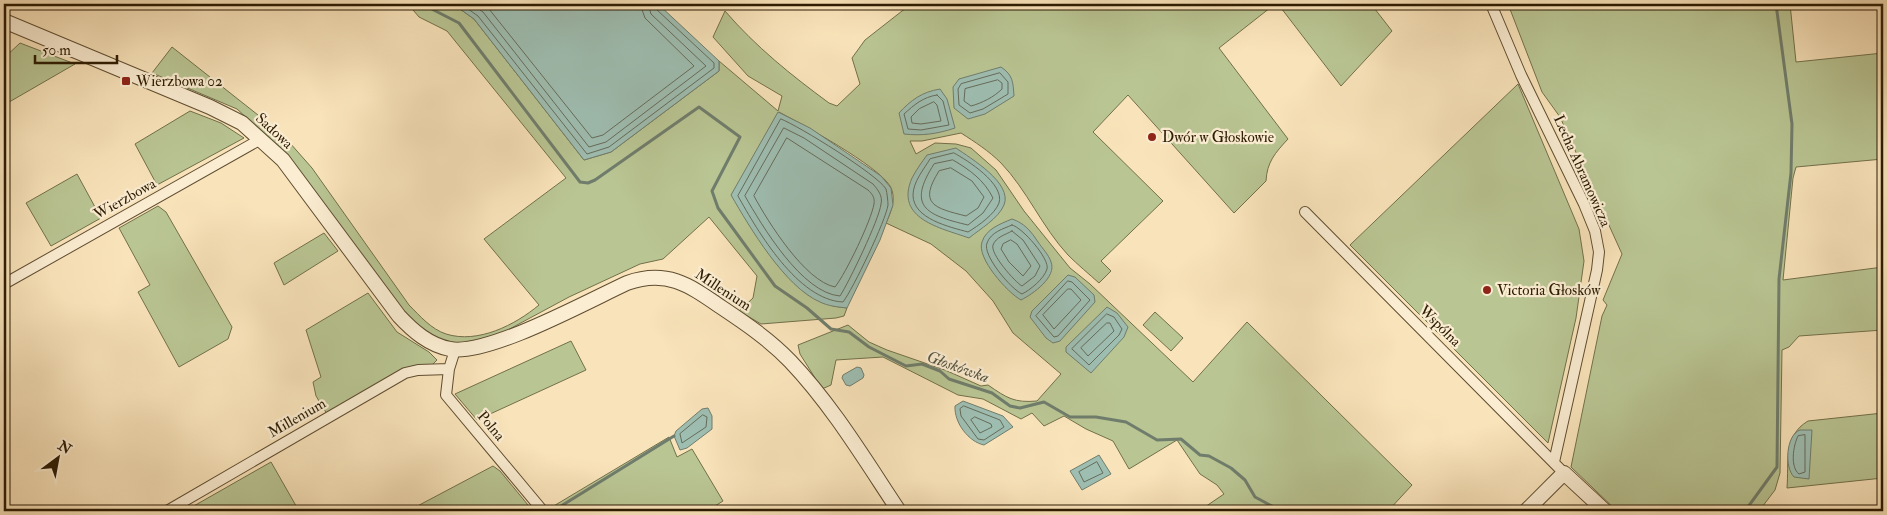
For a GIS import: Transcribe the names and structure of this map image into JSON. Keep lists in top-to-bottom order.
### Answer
{
  "streets": {
    "street": [
      "Sadowa",
      "Lecha Abramowicza",
      "Wierzbowa",
      "Millenium",
      "Wspólna",
      "Polna"
    ]
  },
  "crossings": [
    ["Sadowa", "Wierzbowa"],
    ["Sadowa", "Millenium"],
    ["Sadowa", "Polna"],
    ["Lecha Abramowicza", "Wspólna"],
    ["Millenium", "Polna"]
  ],
  "water": ["Głoskówka"],
  "places": {
    "transit": ["Wierzbowa 02"],
    "other": ["Dwór w Głoskowie", "Victoria Głosków"]
  },
  "scale_bar": "50 m",
  "north": "top right"
}
